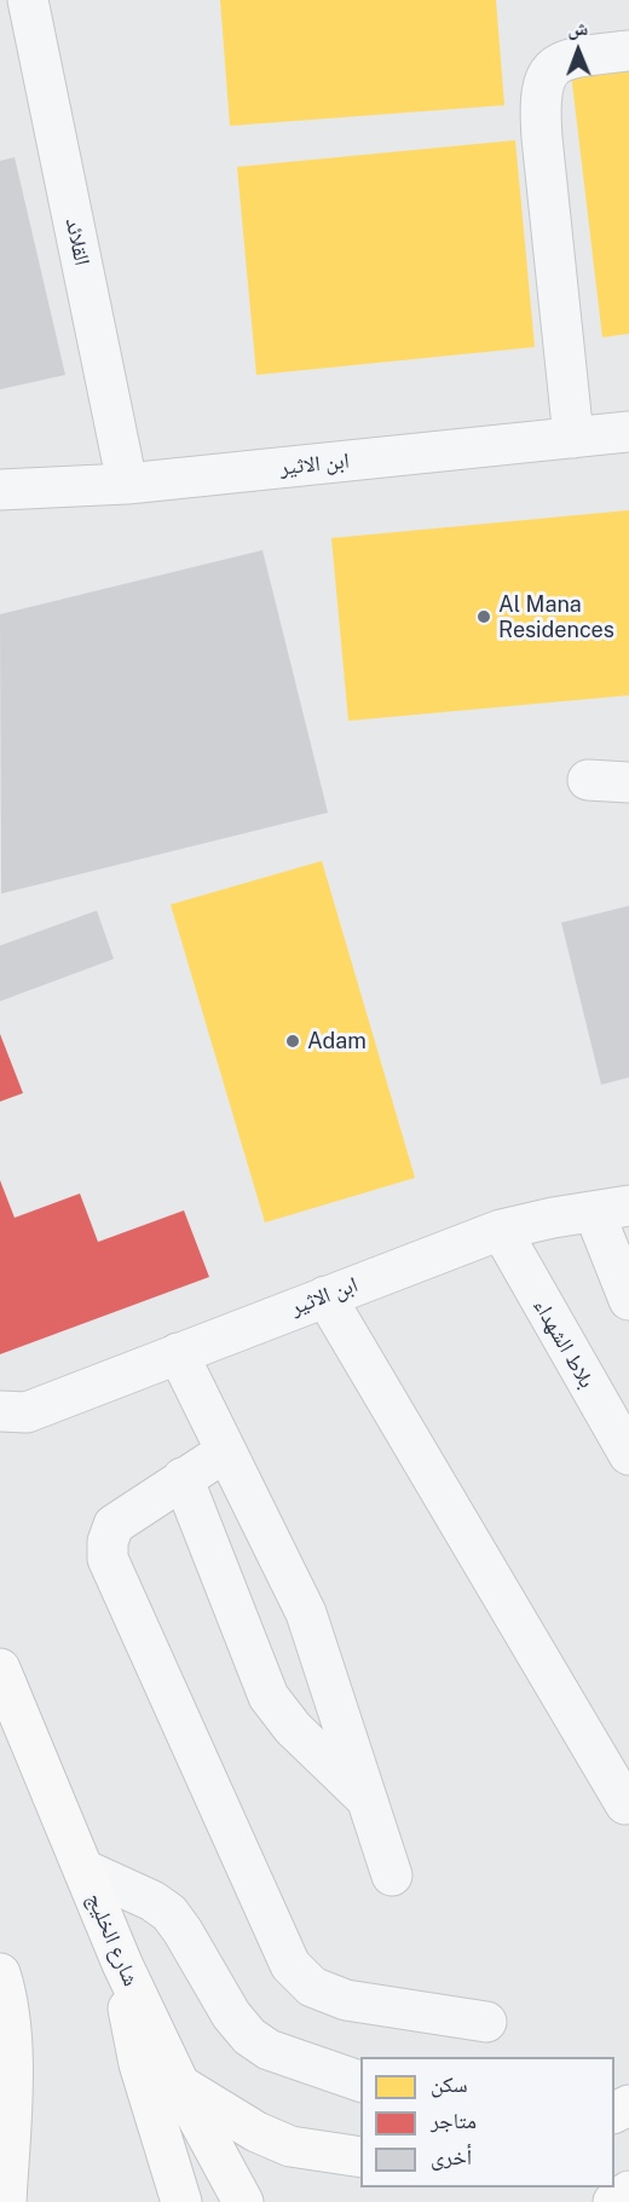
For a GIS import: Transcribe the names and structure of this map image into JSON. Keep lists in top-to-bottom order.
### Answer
{
  "streets": {
    "main road": ["شارع الخليج"],
    "street": ["القلائد", "ابن الاثير", "بلاط الشهداء"]
  },
  "crossings": [
    ["القلائد", "ابن الاثير"],
    ["ابن الاثير", "بلاط الشهداء"]
  ],
  "places": ["Al Mana Residences", "Adam"],
  "legend": ["سكن", "متاجر", "أخرى"],
  "north": "top"
}
